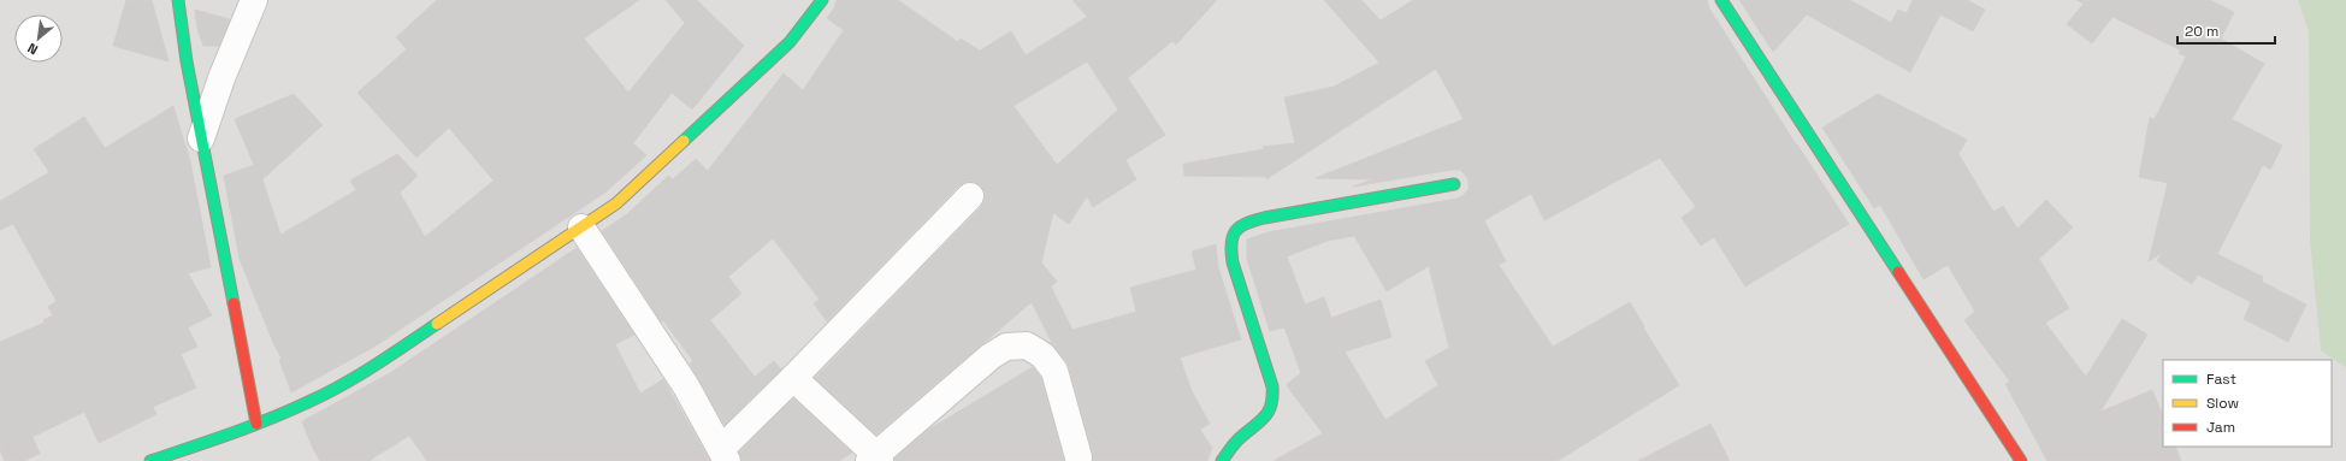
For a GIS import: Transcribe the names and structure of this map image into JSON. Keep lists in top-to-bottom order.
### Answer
{
  "legend": ["Fast", "Slow", "Jam"],
  "scale_bar": "20 m",
  "north": "bottom left"
}
